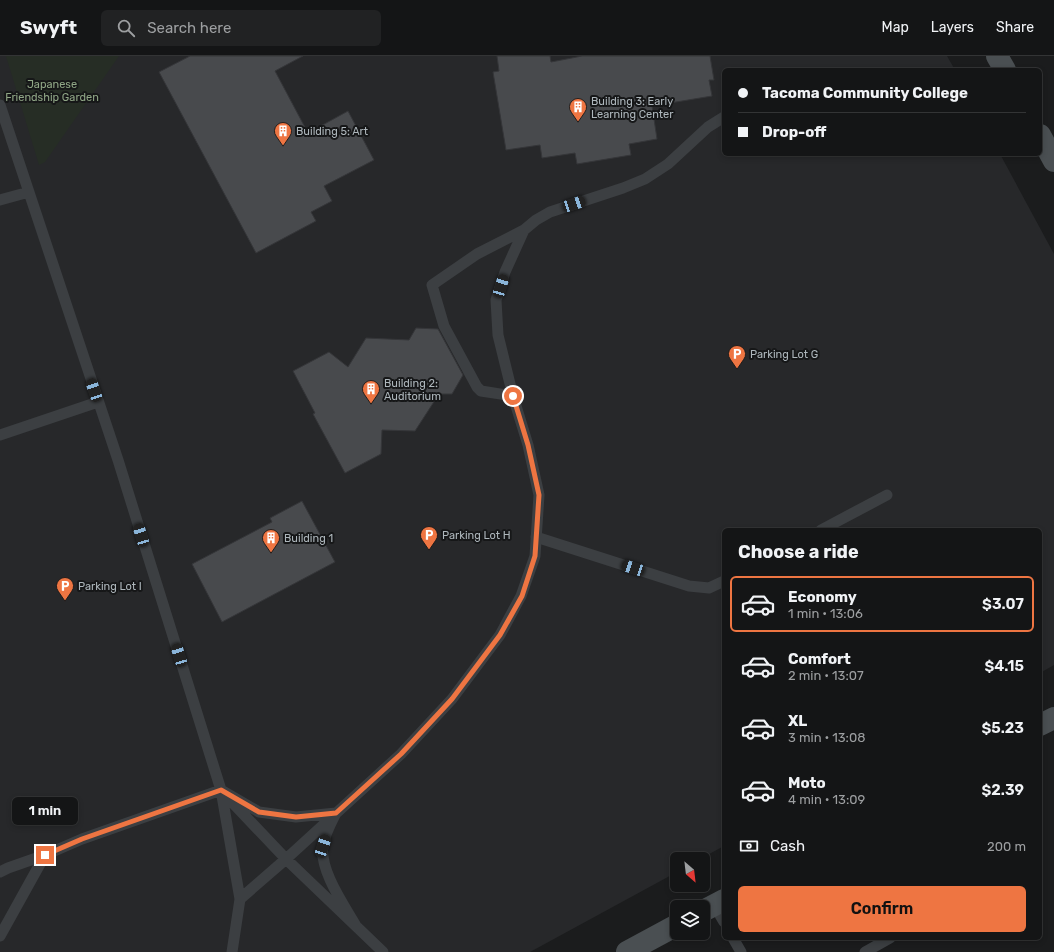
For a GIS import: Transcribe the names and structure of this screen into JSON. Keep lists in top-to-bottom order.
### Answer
{
  "parks": ["Japanese Friendship Garden"],
  "places": {
    "building": [
      "Building 3: Early Learning Center",
      "Building 5: Art",
      "Building 2: Auditorium",
      "Building 1"
    ],
    "parking": ["Parking Lot G", "Parking Lot H", "Parking Lot I"]
  },
  "north": "bottom right",
  "page": {
    "header": "Swyft",
    "search": "Search here",
    "nav": ["Map", "Layers", "Share"],
    "banner": ["Tacoma Community College", "Drop-off"],
    "heading": "Choose a ride",
    "list": [
      {
        "name": "Economy",
        "note": "1 min · 13:06",
        "value": "$3.07"
      },
      {
        "name": "Comfort",
        "note": "2 min · 13:07",
        "value": "$4.15"
      },
      {
        "name": "XL",
        "note": "3 min · 13:08",
        "value": "$5.23"
      },
      {
        "name": "Moto",
        "note": "4 min · 13:09",
        "value": "$2.39"
      }
    ],
    "bubble": "1 min",
    "pay": ["Cash", "200 m"],
    "buttons": "Confirm"
  }
}
